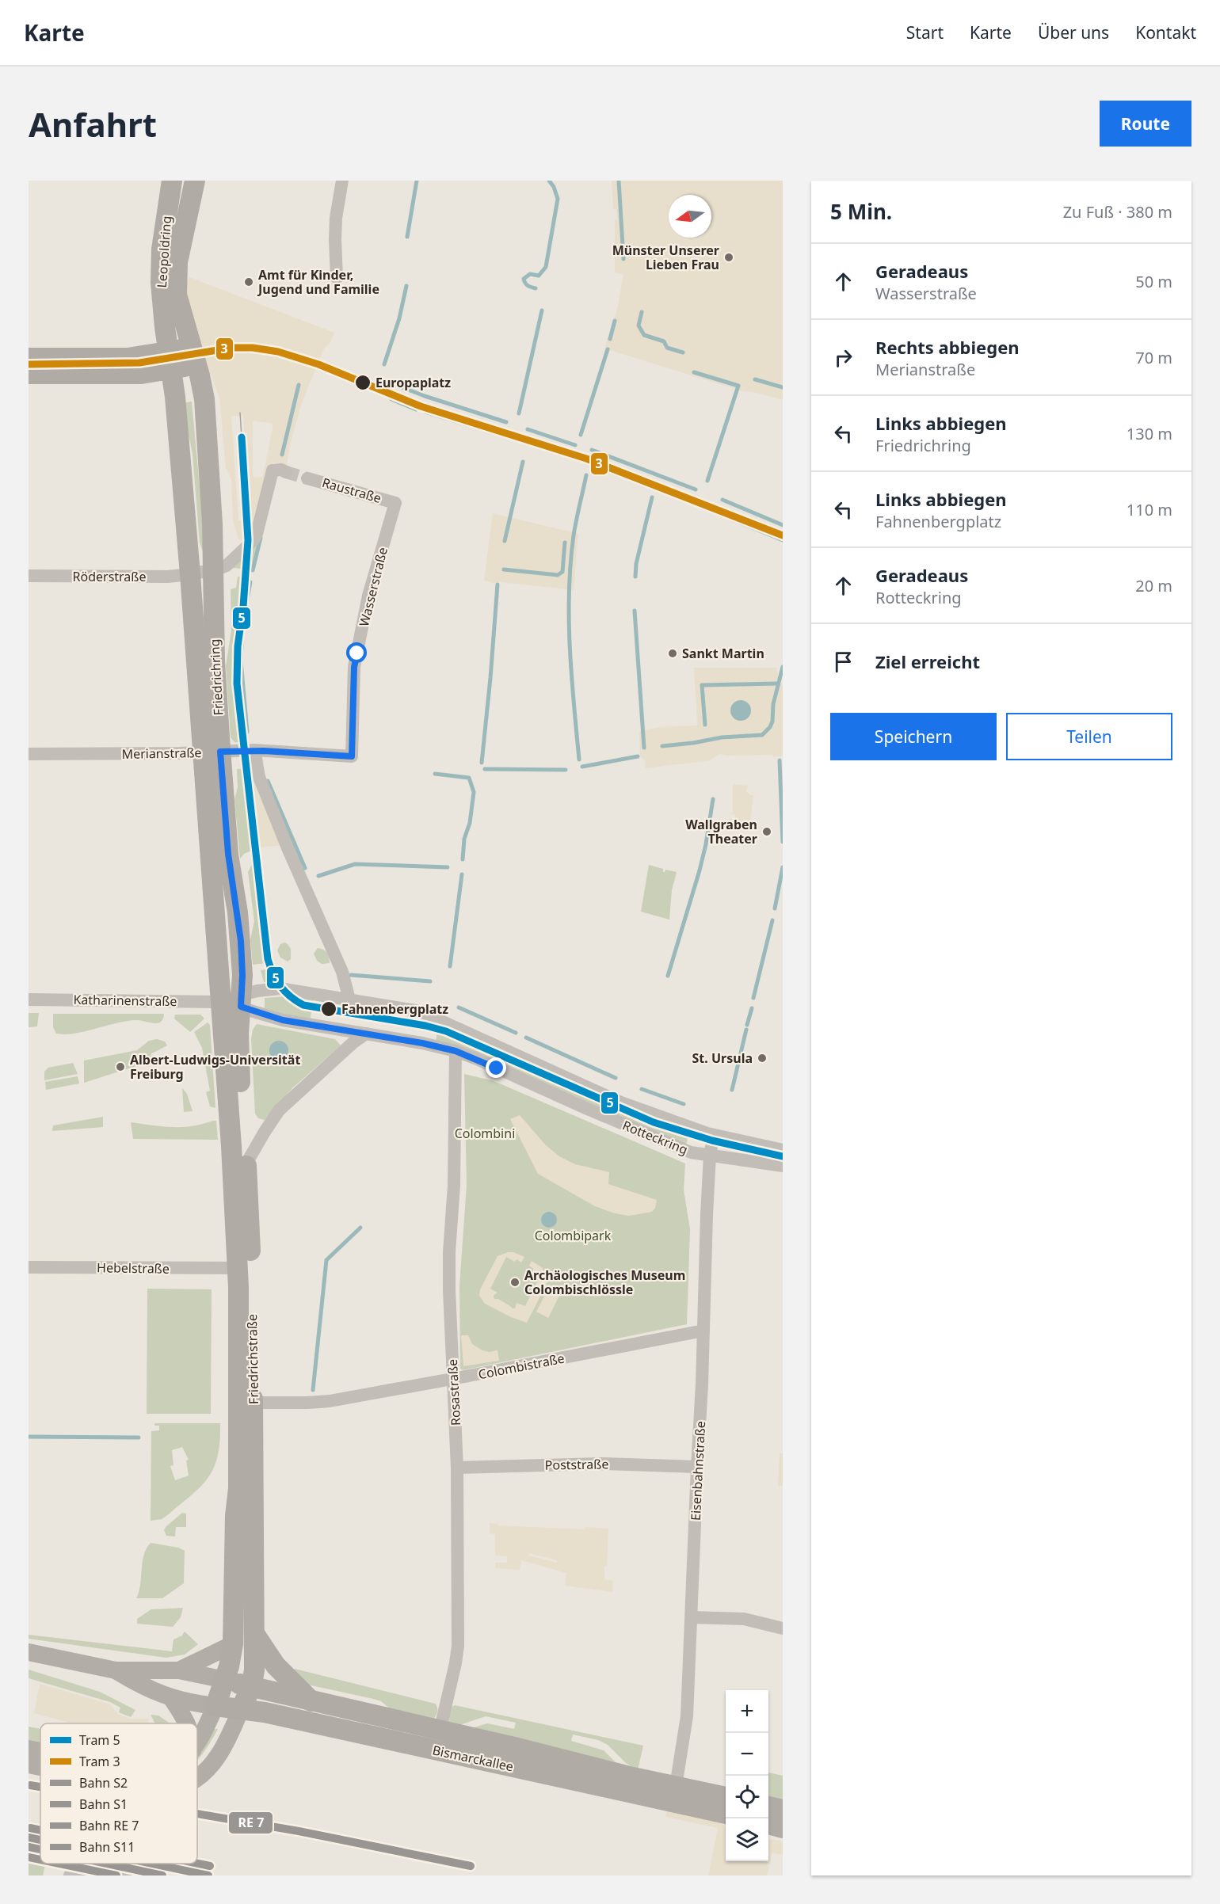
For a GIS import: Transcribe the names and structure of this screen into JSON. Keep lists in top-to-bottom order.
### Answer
{
  "streets": {
    "main road": [
      "Leopoldring",
      "Friedrichring",
      "Friedrichstraße",
      "Bismarckallee"
    ],
    "street": [
      "Raustraße",
      "Röderstraße",
      "Wasserstraße",
      "Merianstraße",
      "Katharinenstraße",
      "Rotteckring",
      "Hebelstraße",
      "Colombistraße",
      "Rosastraße",
      "Poststraße",
      "Eisenbahnstraße"
    ]
  },
  "crossings": [
    ["Leopoldring", "Friedrichring"],
    ["Raustraße", "Wasserstraße"],
    ["Röderstraße", "Friedrichring"],
    ["Wasserstraße", "Merianstraße"],
    ["Friedrichring", "Merianstraße"],
    ["Friedrichring", "Katharinenstraße"],
    ["Friedrichring", "Friedrichstraße"],
    ["Katharinenstraße", "Friedrichstraße"],
    ["Rotteckring", "Rosastraße"],
    ["Rotteckring", "Eisenbahnstraße"],
    ["Hebelstraße", "Friedrichstraße"],
    ["Friedrichstraße", "Colombistraße"],
    ["Friedrichstraße", "Bismarckallee"],
    ["Colombistraße", "Rosastraße"],
    ["Colombistraße", "Eisenbahnstraße"],
    ["Rosastraße", "Poststraße"],
    ["Rosastraße", "Bismarckallee"],
    ["Poststraße", "Eisenbahnstraße"],
    ["Eisenbahnstraße", "Bismarckallee"]
  ],
  "parks": ["Colombini", "Colombipark"],
  "places": [
    "Münster Unserer Lieben Frau",
    "Amt für Kinder, Jugend und Familie",
    "Europaplatz",
    "Sankt Martin",
    "Wallgraben Theater",
    "Fahnenbergplatz",
    "St. Ursula",
    "Albert-Ludwigs-Universität Freiburg",
    "Archäologisches Museum Colombischlössle"
  ],
  "lines": [
    "tram line 3",
    "tram line 5",
    "rail line S2",
    "rail line S1",
    "rail line S11"
  ],
  "legend": [
    "Tram 5",
    "Tram 3",
    "Bahn S2",
    "Bahn S1",
    "Bahn RE 7",
    "Bahn S11"
  ],
  "north": "left",
  "page": {
    "header": "Karte",
    "nav": [
      "Start",
      "Karte",
      "Über uns",
      "Kontakt"
    ],
    "buttons": [
      "Route",
      ["Speichern", "Teilen"]
    ],
    "title": "Anfahrt",
    "heading": ["5 Min.", "Zu Fuß · 380 m"],
    "list": [
      ["Geradeaus", "Wasserstraße", "50 m"],
      ["Rechts abbiegen", "Merianstraße", "70 m"],
      ["Links abbiegen", "Friedrichring", "130 m"],
      ["Links abbiegen", "Fahnenbergplatz", "110 m"],
      ["Geradeaus", "Rotteckring", "20 m"],
      "Ziel erreicht"
    ],
    "map_buttons": ["+", "−"]
  }
}
